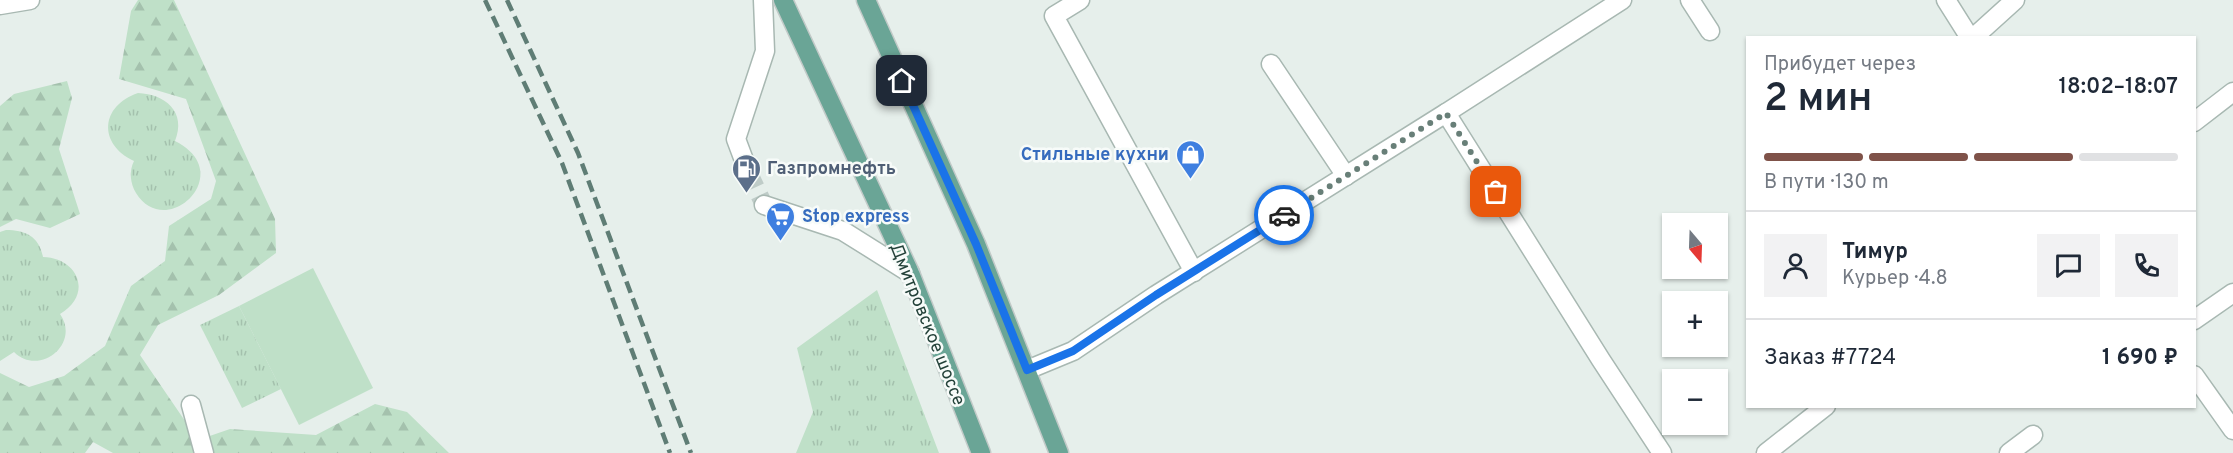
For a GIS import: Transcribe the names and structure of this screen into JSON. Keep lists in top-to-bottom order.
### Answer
{
  "streets": {
    "main road": ["Дмитровское шоссе"]
  },
  "places": {
    "shop": ["Стильные кухни"],
    "fuel station": ["Газпромнефть"],
    "supermarket": ["Stop express"]
  },
  "north": "bottom",
  "page": {
    "heading": ["2 мин", "Прибудет через", "18:02–18:07"],
    "panel": [
      "Тимур",
      "Курьер · 4.8",
      "Заказ #7724",
      "1 690 ₽"
    ],
    "bar": "В пути · 130 m",
    "map_buttons": ["+", "−"]
  }
}
